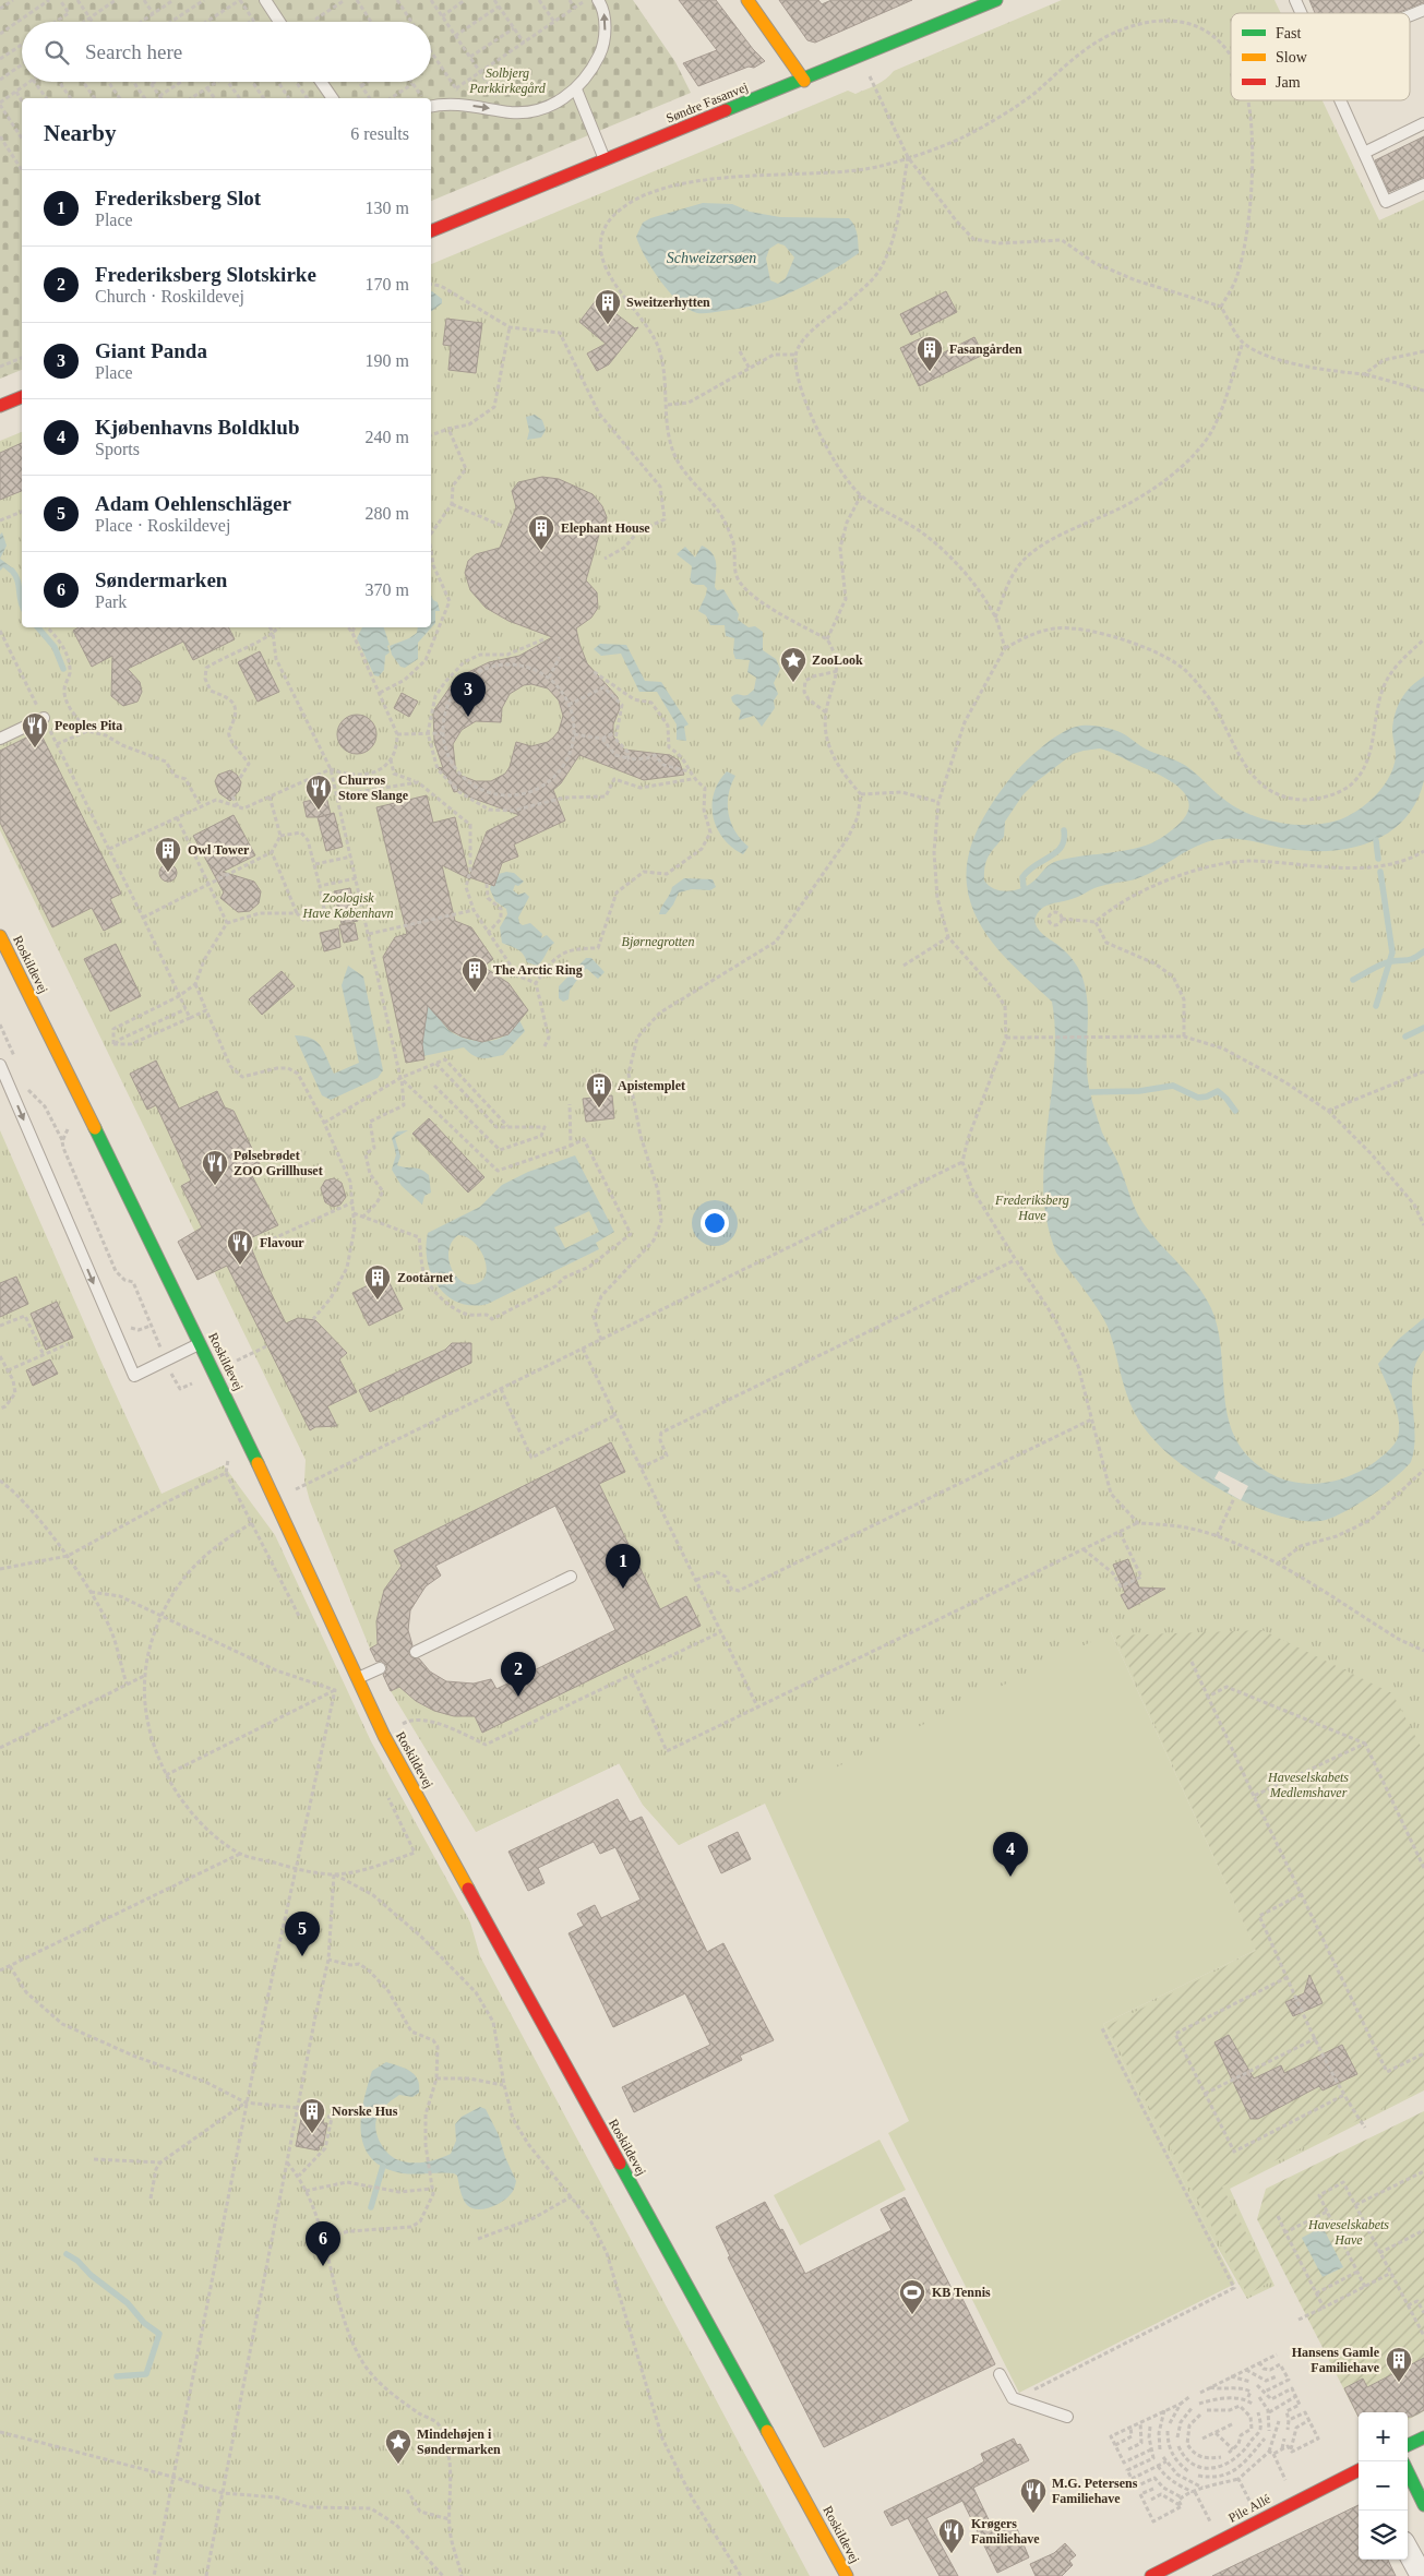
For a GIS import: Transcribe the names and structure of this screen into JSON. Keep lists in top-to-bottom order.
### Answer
{
  "streets": {
    "street": ["Søndre Fasanvej", "Roskildevej", "Pile Allé"]
  },
  "water": ["Schweizersøen"],
  "parks": [
    "Solbjerg Parkkirkegård",
    "Zoologisk Have København",
    "Bjørnegrotten",
    "Frederiksberg Have",
    "Haveselskabets Medlemshaver",
    "Haveselskabets Have"
  ],
  "places": {
    "building": [
      "Sweitzerhytten",
      "Fasangården",
      "Elephant House",
      "Owl Tower",
      "The Arctic Ring",
      "Apistemplet",
      "Zootårnet",
      "Norske Hus",
      "Hansens Gamle Familiehave"
    ],
    "place": ["ZooLook", "Mindehøjen i Søndermarken"],
    "restaurant": [
      "Peoples Pita",
      "Churros Store Slange",
      "Pølsebrødet ZOO Grillhuset",
      "Flavour",
      "M.G. Petersens Familiehave",
      "Krøgers Familiehave"
    ],
    "sports": ["KB Tennis"]
  },
  "legend": ["Fast", "Slow", "Jam"],
  "page": {
    "search": "Search here",
    "heading": ["Nearby", "6 results"],
    "list": [
      {
        "mark": "1",
        "name": "Frederiksberg Slot",
        "note": "Place",
        "value": "130 m"
      },
      {
        "mark": "2",
        "name": "Frederiksberg Slotskirke",
        "note": "Church · Roskildevej",
        "value": "170 m"
      },
      {
        "mark": "3",
        "name": "Giant Panda",
        "note": "Place",
        "value": "190 m"
      },
      {
        "mark": "4",
        "name": "Kjøbenhavns Boldklub",
        "note": "Sports",
        "value": "240 m"
      },
      {
        "mark": "5",
        "name": "Adam Oehlenschläger",
        "note": "Place · Roskildevej",
        "value": "280 m"
      },
      {
        "mark": "6",
        "name": "Søndermarken",
        "note": "Park",
        "value": "370 m"
      }
    ],
    "pins": [
      "3",
      "1",
      "2",
      "4",
      "5",
      "6"
    ],
    "map_buttons": ["+", "−"]
  }
}
